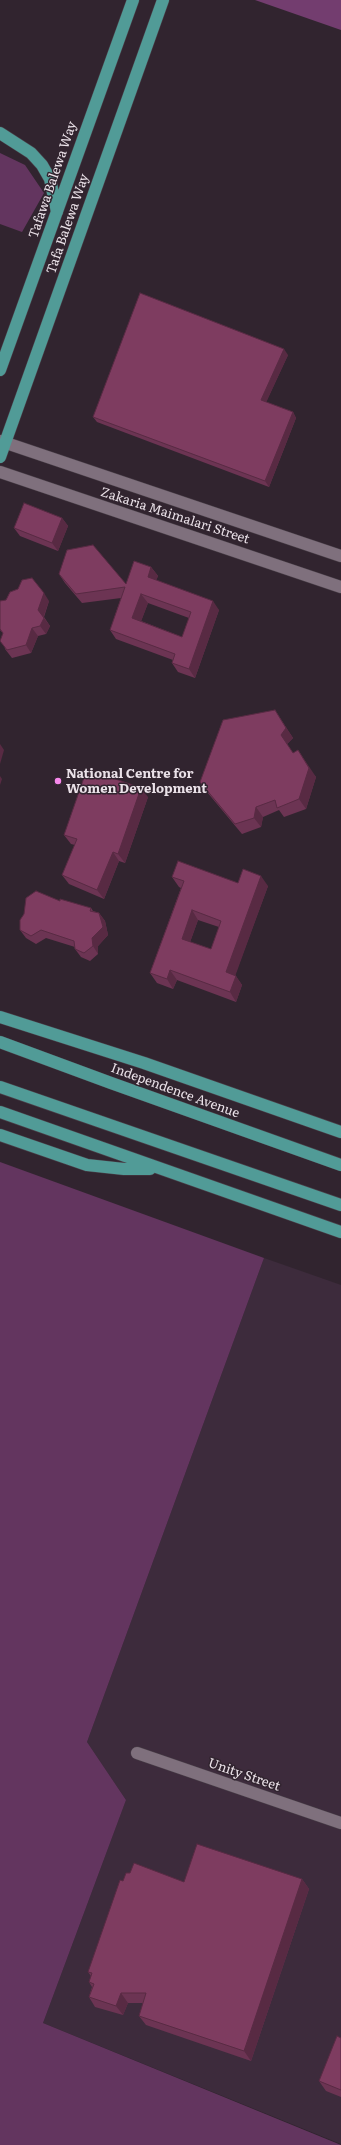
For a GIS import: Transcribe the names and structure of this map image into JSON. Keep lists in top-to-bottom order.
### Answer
{
  "streets": {
    "main road": ["Tafawa Balewa Way", "Tafa Balewa Way", "Independence Avenue"],
    "street": ["Zakaria Maimalari Street", "Unity Street"]
  },
  "crossings": [
    ["Tafa Balewa Way", "Zakaria Maimalari Street"]
  ],
  "places": ["National Centre for Women Development"]
}
